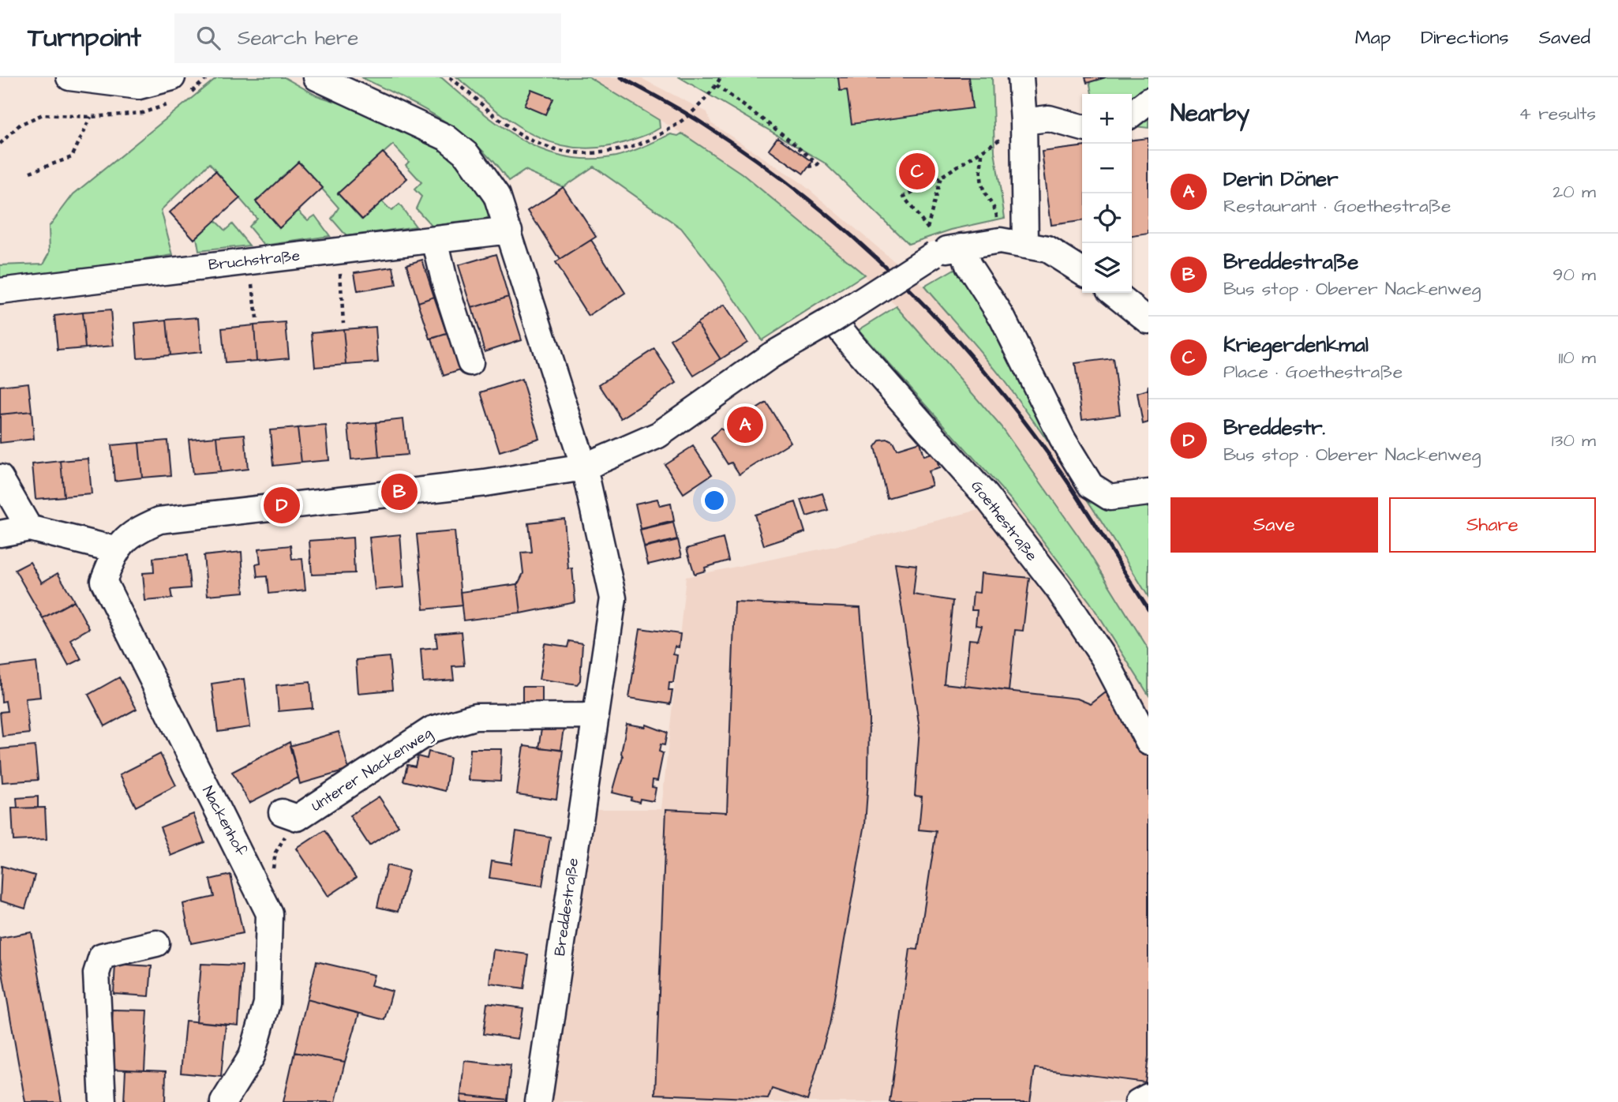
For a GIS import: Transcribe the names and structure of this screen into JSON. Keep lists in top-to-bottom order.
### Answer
{
  "streets": {
    "street": [
      "Bruchstraße",
      "Goethestraße",
      "Unterer Nackenweg",
      "Nackenhof",
      "Breddestraße"
    ]
  },
  "crossings": [
    ["Bruchstraße", "Breddestraße"],
    ["Unterer Nackenweg", "Breddestraße"]
  ],
  "page": {
    "header": "Turnpoint",
    "search": "Search here",
    "nav": ["Map", "Directions", "Saved"],
    "heading": ["Nearby", "4 results"],
    "map_buttons": ["+", "−"],
    "list": [
      {
        "mark": "A",
        "name": "Derin Döner",
        "note": "Restaurant · Goethestraße",
        "value": "20 m"
      },
      {
        "mark": "B",
        "name": "Breddestraße",
        "note": "Bus stop · Oberer Nackenweg",
        "value": "90 m"
      },
      {
        "mark": "C",
        "name": "Kriegerdenkmal",
        "note": "Place · Goethestraße",
        "value": "110 m"
      },
      {
        "mark": "D",
        "name": "Breddestr.",
        "note": "Bus stop · Oberer Nackenweg",
        "value": "130 m"
      }
    ],
    "pins": [
      "C",
      "A",
      "B",
      "D"
    ],
    "buttons": ["Save", "Share"]
  }
}
